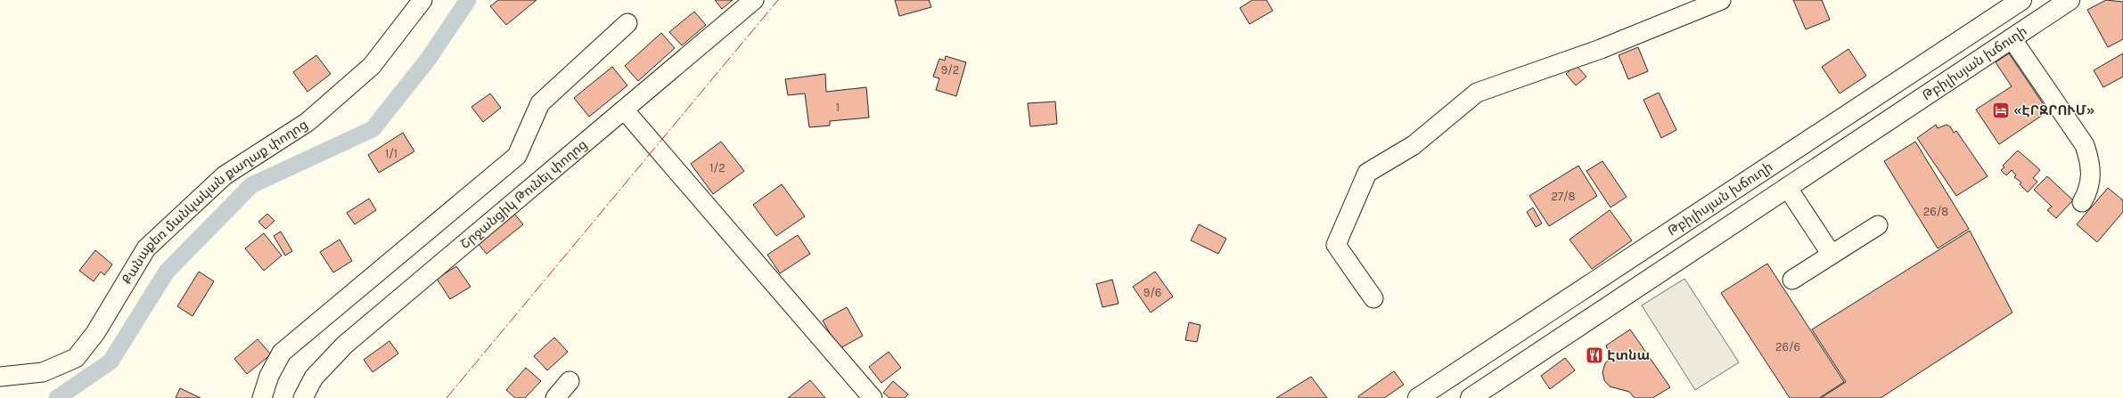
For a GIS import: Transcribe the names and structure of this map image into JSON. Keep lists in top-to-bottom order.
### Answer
{
  "streets": {
    "main road": ["Թբիլիսյան խճուղի"],
    "street": ["Շրջանցիկ Թունել փողոց", "Քանաքեռ մանկական քաղաք փողոց"]
  },
  "places": {
    "hotel": ["«ԷՐԶՐՈՒՄ»"],
    "restaurant": ["Էտնա"]
  },
  "house_numbers": [
    "9/2",
    "1",
    "1/1",
    "1/2",
    "27/8",
    "26/8",
    "9/6",
    "26/6"
  ]
}
